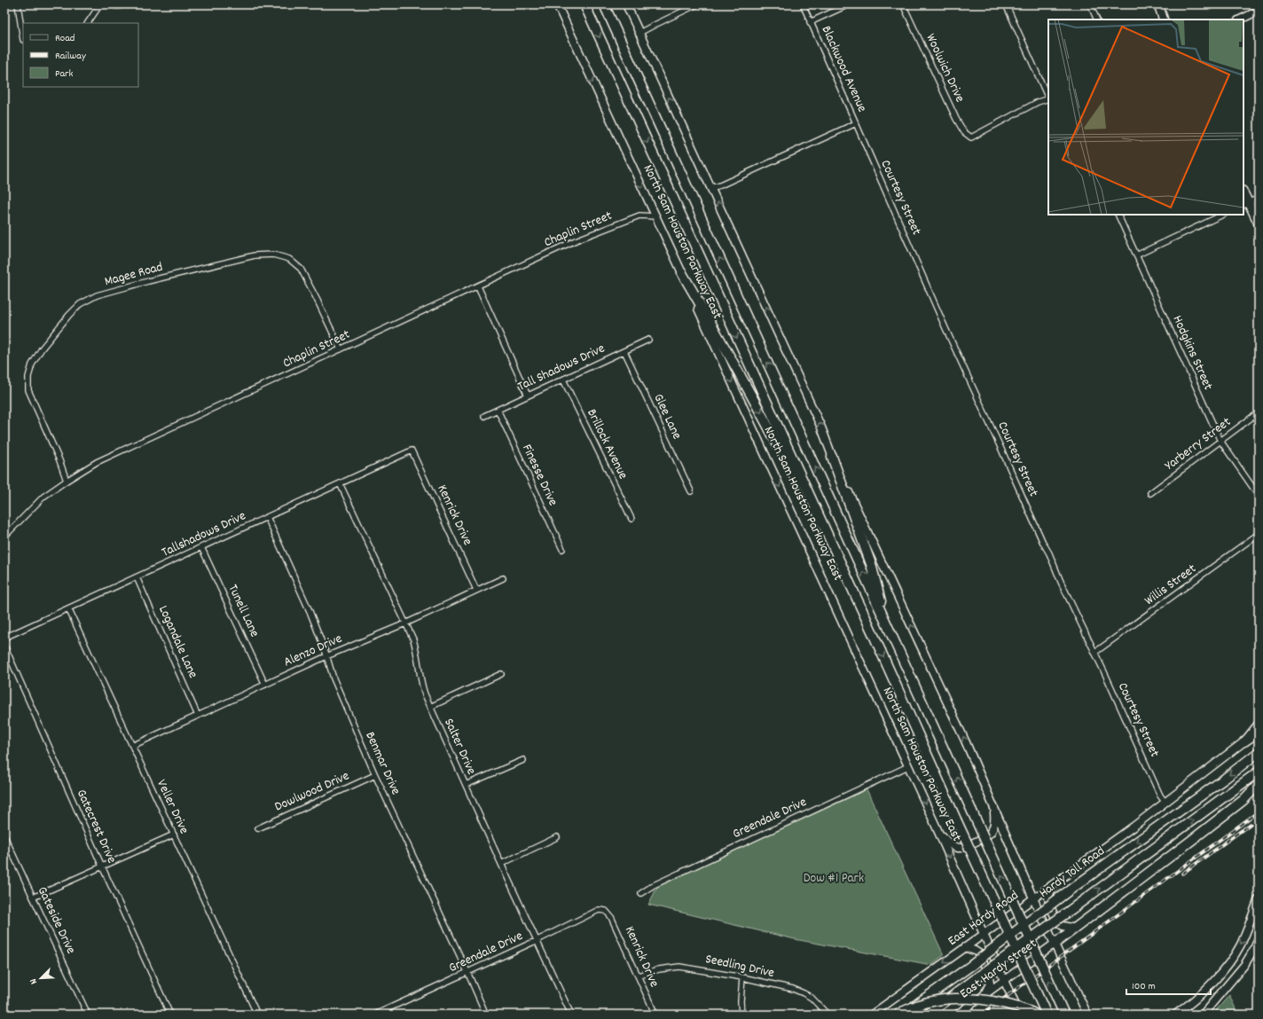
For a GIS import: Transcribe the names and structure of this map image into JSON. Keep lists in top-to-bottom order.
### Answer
{
  "streets": {
    "highway": ["North Sam Houston Parkway East", "Hardy Toll Road"],
    "main road": ["East Hardy Road", "East Hardy Street"],
    "street": [
      "Woolwich Drive",
      "Blackwood Avenue",
      "Courtesy Street",
      "Chaplin Street",
      "Magee Road",
      "Hodgkins Street",
      "Tall Shadows Drive",
      "Glee Lane",
      "Brillock Avenue",
      "Yarberry Street",
      "Finesse Drive",
      "Kenrick Drive",
      "Tallshadows Drive",
      "Willis Street",
      "Tunell Lane",
      "Logandale Lane",
      "Alenzo Drive",
      "Salter Drive",
      "Benmar Drive",
      "Dowlwood Drive",
      "Veller Drive",
      "Greendale Drive",
      "Gatecrest Drive",
      "Gateside Drive",
      "Seedling Drive"
    ]
  },
  "crossings": [
    ["Blackwood Avenue", "Courtesy Street"],
    ["Courtesy Street", "Willis Street"],
    ["Courtesy Street", "East Hardy Road"],
    ["Chaplin Street", "North Sam Houston Parkway East"],
    ["Chaplin Street", "Magee Road"],
    ["North Sam Houston Parkway East", "Greendale Drive"],
    ["North Sam Houston Parkway East", "East Hardy Road"],
    ["North Sam Houston Parkway East", "East Hardy Street"],
    ["Hodgkins Street", "Yarberry Street"],
    ["Tall Shadows Drive", "Glee Lane"],
    ["Tall Shadows Drive", "Brillock Avenue"],
    ["Tall Shadows Drive", "Finesse Drive"],
    ["Kenrick Drive", "Tallshadows Drive"],
    ["Kenrick Drive", "Alenzo Drive"],
    ["Kenrick Drive", "Greendale Drive"],
    ["Kenrick Drive", "Seedling Drive"],
    ["Tallshadows Drive", "Tunell Lane"],
    ["Tallshadows Drive", "Logandale Lane"],
    ["Tallshadows Drive", "Salter Drive"],
    ["Tallshadows Drive", "Benmar Drive"],
    ["Tallshadows Drive", "Veller Drive"],
    ["Tunell Lane", "Alenzo Drive"],
    ["Logandale Lane", "Alenzo Drive"],
    ["Alenzo Drive", "Salter Drive"],
    ["Alenzo Drive", "Benmar Drive"],
    ["Alenzo Drive", "Veller Drive"],
    ["Salter Drive", "Greendale Drive"],
    ["Benmar Drive", "Dowlwood Drive"],
    ["Benmar Drive", "Greendale Drive"]
  ],
  "parks": ["Dow #1 Park"],
  "legend": ["Road", "Railway", "Park"],
  "scale_bar": "100 m",
  "north": "bottom left"
}
